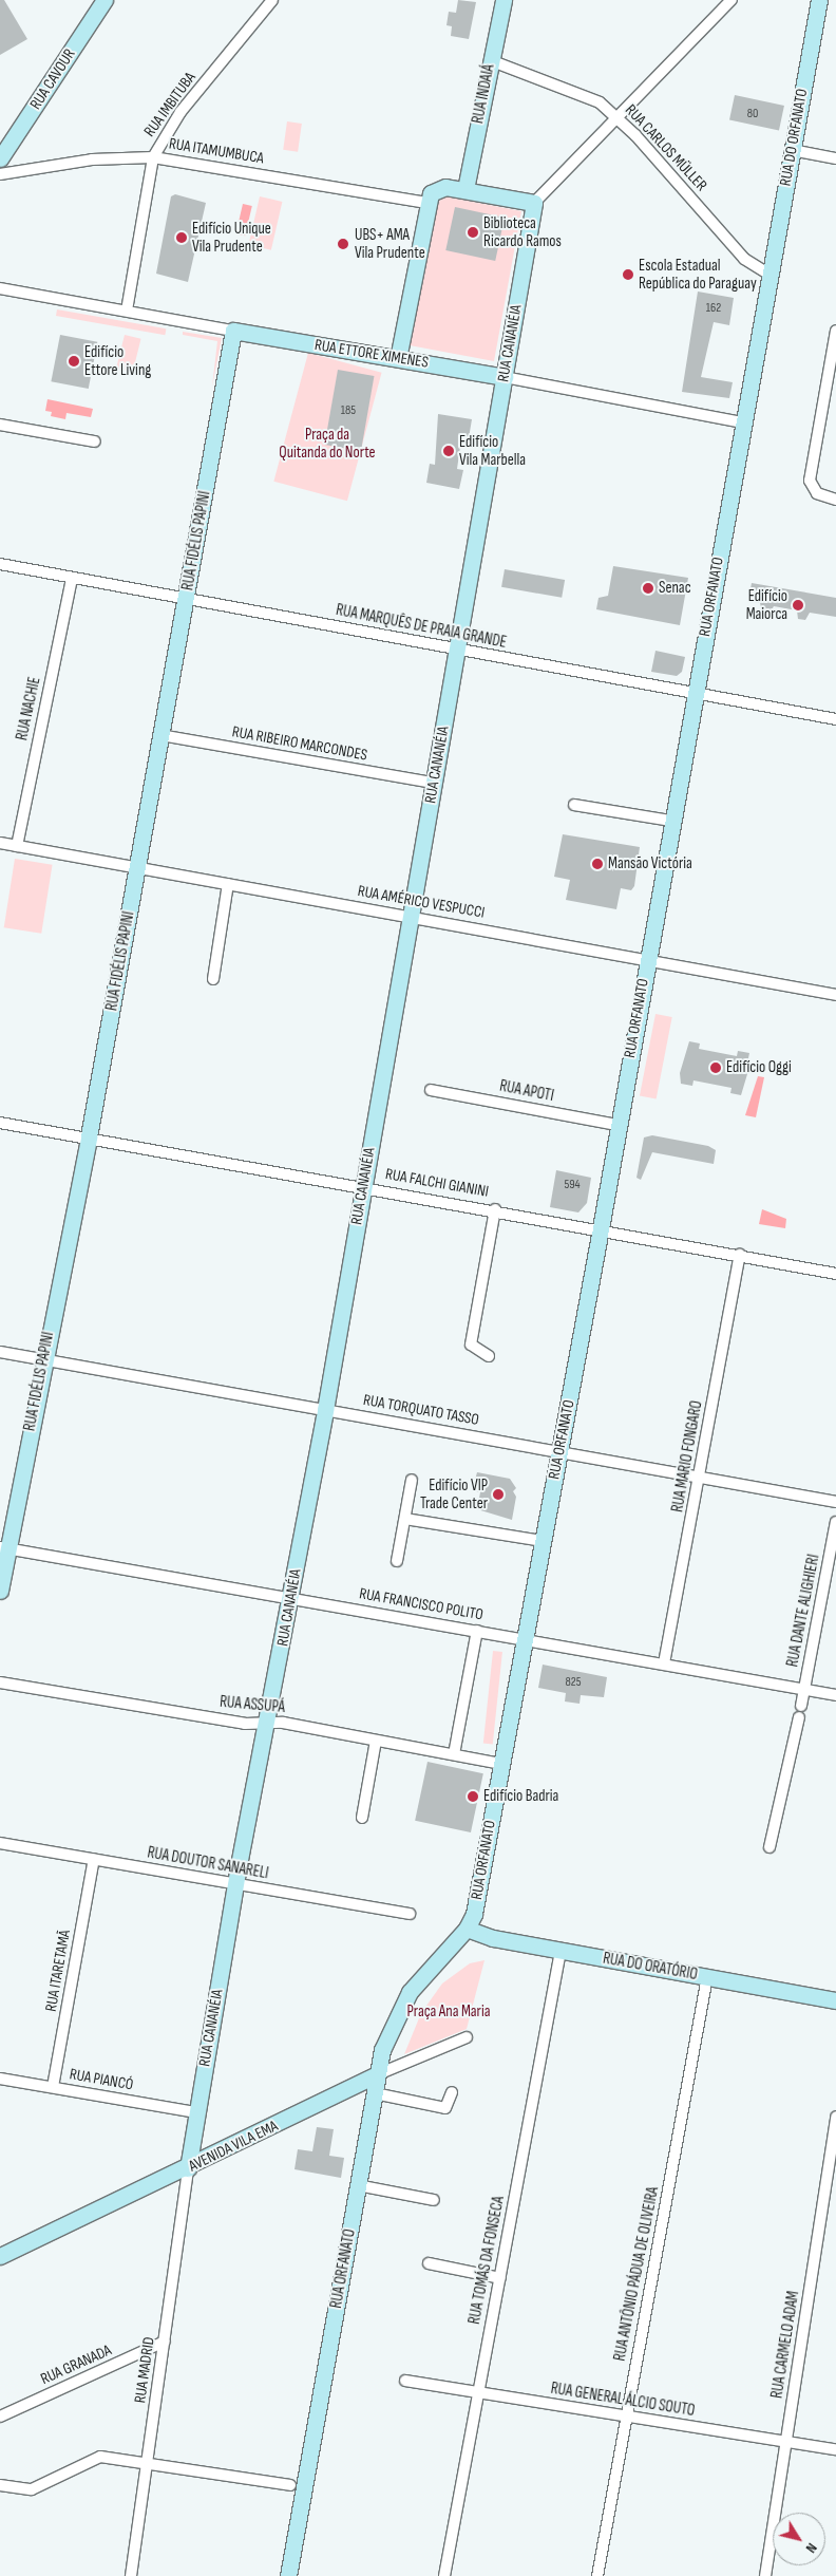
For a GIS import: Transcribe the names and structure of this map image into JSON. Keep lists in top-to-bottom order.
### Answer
{
  "streets": {
    "street": [
      "RUA CAVOUR",
      "RUA INDAIÁ",
      "RUA IMBITUBA",
      "RUA DO ORFANATO",
      "RUA CARLOS MÜLLER",
      "RUA ITAMUMBUCA",
      "RUA CANANÉIA",
      "RUA ETTORE XIMENES",
      "RUA FIDÉLIS PAPINI",
      "RUA ORFANATO",
      "RUA MARQUÊS DE PRAIA GRANDE",
      "RUA NACHIE",
      "RUA RIBEIRO MARCONDES",
      "RUA AMÉRICO VESPUCCI",
      "RUA APOTI",
      "RUA FALCHI GIANINI",
      "RUA TORQUATO TASSO",
      "RUA MARIO FONGARO",
      "RUA FRANCISCO POLITO",
      "RUA DANTE ALIGHIERI",
      "RUA ASSUPÁ",
      "RUA DOUTOR SANARELI",
      "RUA DO ORATÓRIO",
      "RUA ITARETAMÃ",
      "RUA PIANCÓ",
      "AVENIDA VILA EMA",
      "RUA TOMÁS DA FONSECA",
      "RUA ANTÔNIO PÁDUA DE OLIVEIRA",
      "RUA CARMELO ADAM",
      "RUA GRANADA",
      "RUA MADRID",
      "RUA GENERAL ÁLCIO SOUTO"
    ]
  },
  "crossings": [
    ["RUA INDAIÁ", "RUA CARLOS MÜLLER"],
    ["RUA IMBITUBA", "RUA ITAMUMBUCA"],
    ["RUA IMBITUBA", "RUA ETTORE XIMENES"],
    ["RUA DO ORFANATO", "RUA CARLOS MÜLLER"],
    ["RUA DO ORFANATO", "RUA ORFANATO"],
    ["RUA CARLOS MÜLLER", "RUA ORFANATO"],
    ["RUA CANANÉIA", "RUA ETTORE XIMENES"],
    ["RUA CANANÉIA", "RUA MARQUÊS DE PRAIA GRANDE"],
    ["RUA CANANÉIA", "RUA RIBEIRO MARCONDES"],
    ["RUA CANANÉIA", "RUA AMÉRICO VESPUCCI"],
    ["RUA CANANÉIA", "RUA FALCHI GIANINI"],
    ["RUA CANANÉIA", "RUA TORQUATO TASSO"],
    ["RUA CANANÉIA", "RUA FRANCISCO POLITO"],
    ["RUA CANANÉIA", "RUA ASSUPÁ"],
    ["RUA CANANÉIA", "RUA DOUTOR SANARELI"],
    ["RUA CANANÉIA", "RUA PIANCÓ"],
    ["RUA CANANÉIA", "AVENIDA VILA EMA"],
    ["RUA CANANÉIA", "RUA MADRID"],
    ["RUA ETTORE XIMENES", "RUA FIDÉLIS PAPINI"],
    ["RUA ETTORE XIMENES", "RUA ORFANATO"],
    ["RUA FIDÉLIS PAPINI", "RUA MARQUÊS DE PRAIA GRANDE"],
    ["RUA FIDÉLIS PAPINI", "RUA RIBEIRO MARCONDES"],
    ["RUA FIDÉLIS PAPINI", "RUA AMÉRICO VESPUCCI"],
    ["RUA FIDÉLIS PAPINI", "RUA FALCHI GIANINI"],
    ["RUA FIDÉLIS PAPINI", "RUA TORQUATO TASSO"],
    ["RUA FIDÉLIS PAPINI", "RUA FRANCISCO POLITO"],
    ["RUA ORFANATO", "RUA MARQUÊS DE PRAIA GRANDE"],
    ["RUA ORFANATO", "RUA AMÉRICO VESPUCCI"],
    ["RUA ORFANATO", "RUA APOTI"],
    ["RUA ORFANATO", "RUA FALCHI GIANINI"],
    ["RUA ORFANATO", "RUA TORQUATO TASSO"],
    ["RUA ORFANATO", "RUA FRANCISCO POLITO"],
    ["RUA ORFANATO", "RUA ASSUPÁ"],
    ["RUA ORFANATO", "RUA DO ORATÓRIO"],
    ["RUA ORFANATO", "AVENIDA VILA EMA"],
    ["RUA MARQUÊS DE PRAIA GRANDE", "RUA NACHIE"],
    ["RUA NACHIE", "RUA AMÉRICO VESPUCCI"],
    ["RUA FALCHI GIANINI", "RUA MARIO FONGARO"],
    ["RUA TORQUATO TASSO", "RUA MARIO FONGARO"],
    ["RUA MARIO FONGARO", "RUA FRANCISCO POLITO"],
    ["RUA FRANCISCO POLITO", "RUA DANTE ALIGHIERI"],
    ["RUA DOUTOR SANARELI", "RUA ITARETAMÃ"],
    ["RUA DO ORATÓRIO", "RUA TOMÁS DA FONSECA"],
    ["RUA DO ORATÓRIO", "RUA ANTÔNIO PÁDUA DE OLIVEIRA"],
    ["RUA ITARETAMÃ", "RUA PIANCÓ"],
    ["AVENIDA VILA EMA", "RUA MADRID"],
    ["RUA TOMÁS DA FONSECA", "RUA GENERAL ÁLCIO SOUTO"],
    ["RUA ANTÔNIO PÁDUA DE OLIVEIRA", "RUA GENERAL ÁLCIO SOUTO"],
    ["RUA CARMELO ADAM", "RUA GENERAL ÁLCIO SOUTO"],
    ["RUA GRANADA", "RUA MADRID"]
  ],
  "parks": ["Praça da Quitanda do Norte", "Praça Ana Maria"],
  "places": [
    "Biblioteca Ricardo Ramos",
    "Edifício Unique Vila Prudente",
    "UBS+ AMA Vila Prudente",
    "Escola Estadual República do Paraguay",
    "Edifício Ettore Living",
    "Edifício Vila Marbella",
    "Senac",
    "Edifício Maiorca",
    "Mansão Victória",
    "Edifício Oggi",
    "Edifício VIP Trade Center",
    "Edifício Badria"
  ],
  "house_numbers": [
    "80",
    "162",
    "185",
    "594",
    "825"
  ],
  "north": "bottom right"
}
